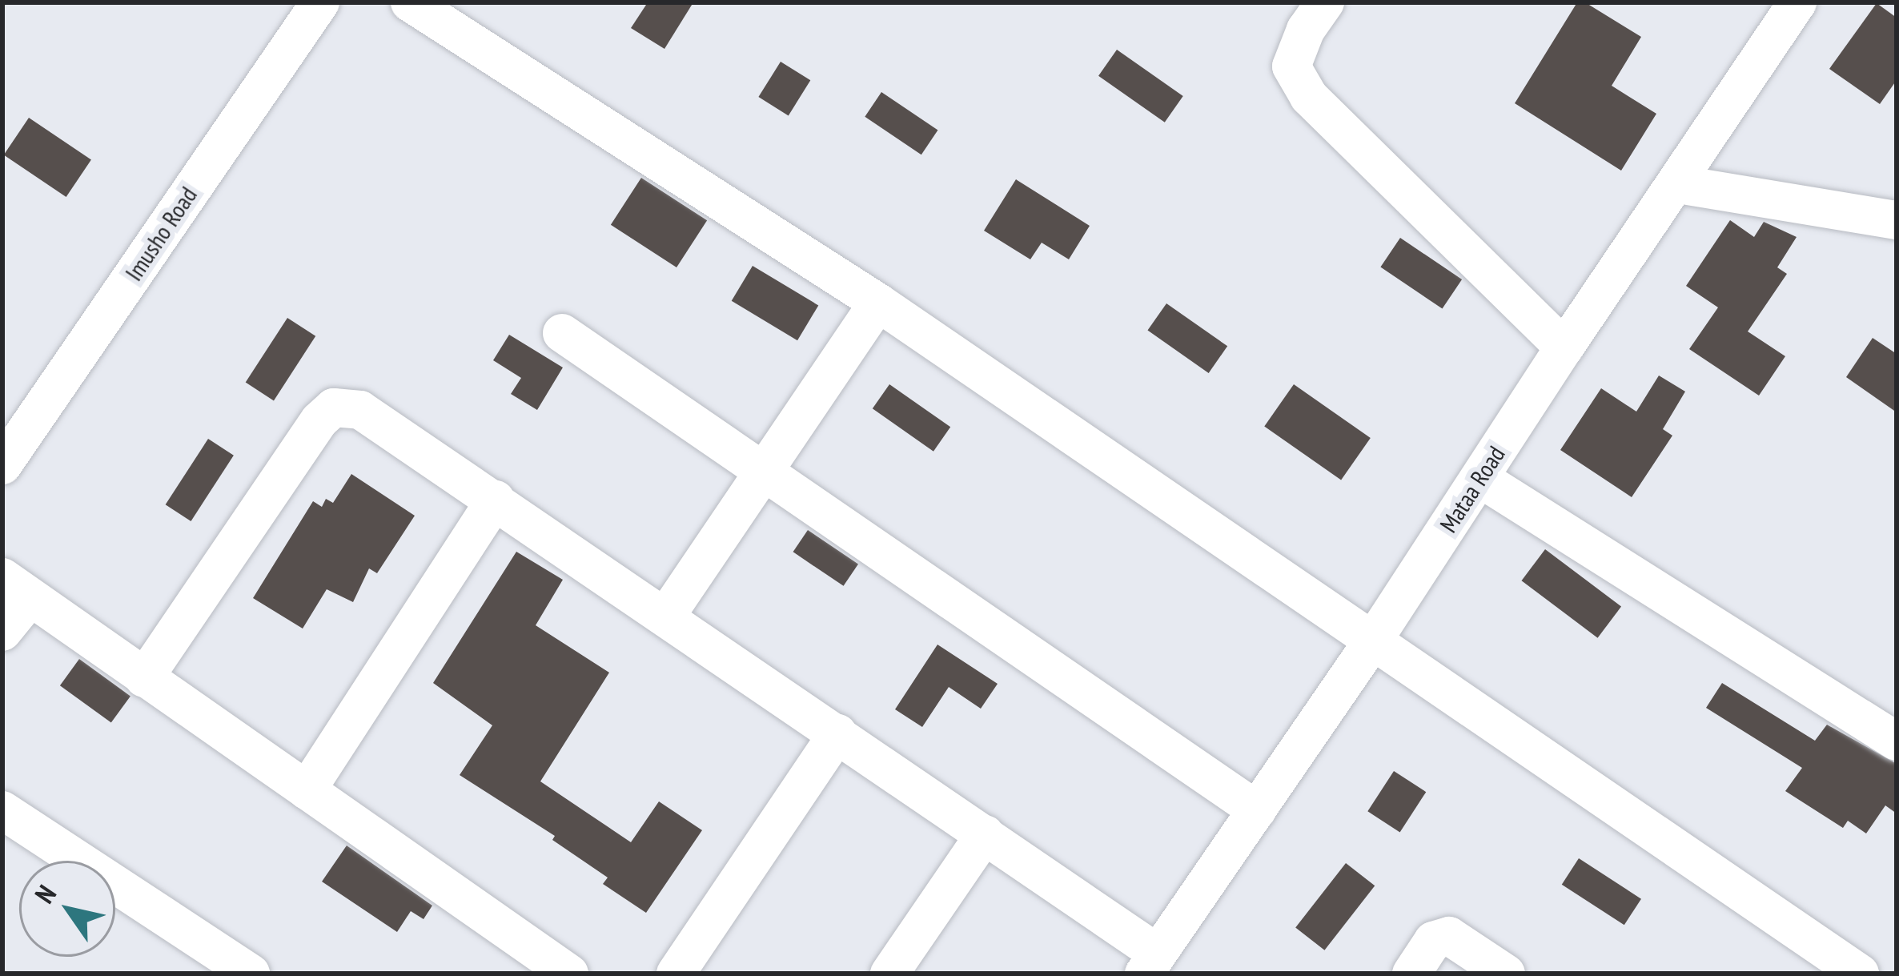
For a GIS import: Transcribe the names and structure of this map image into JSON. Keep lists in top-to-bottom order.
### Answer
{
  "streets": {
    "street": ["Imusho Road", "Mataa Road"]
  },
  "north": "top left"
}
